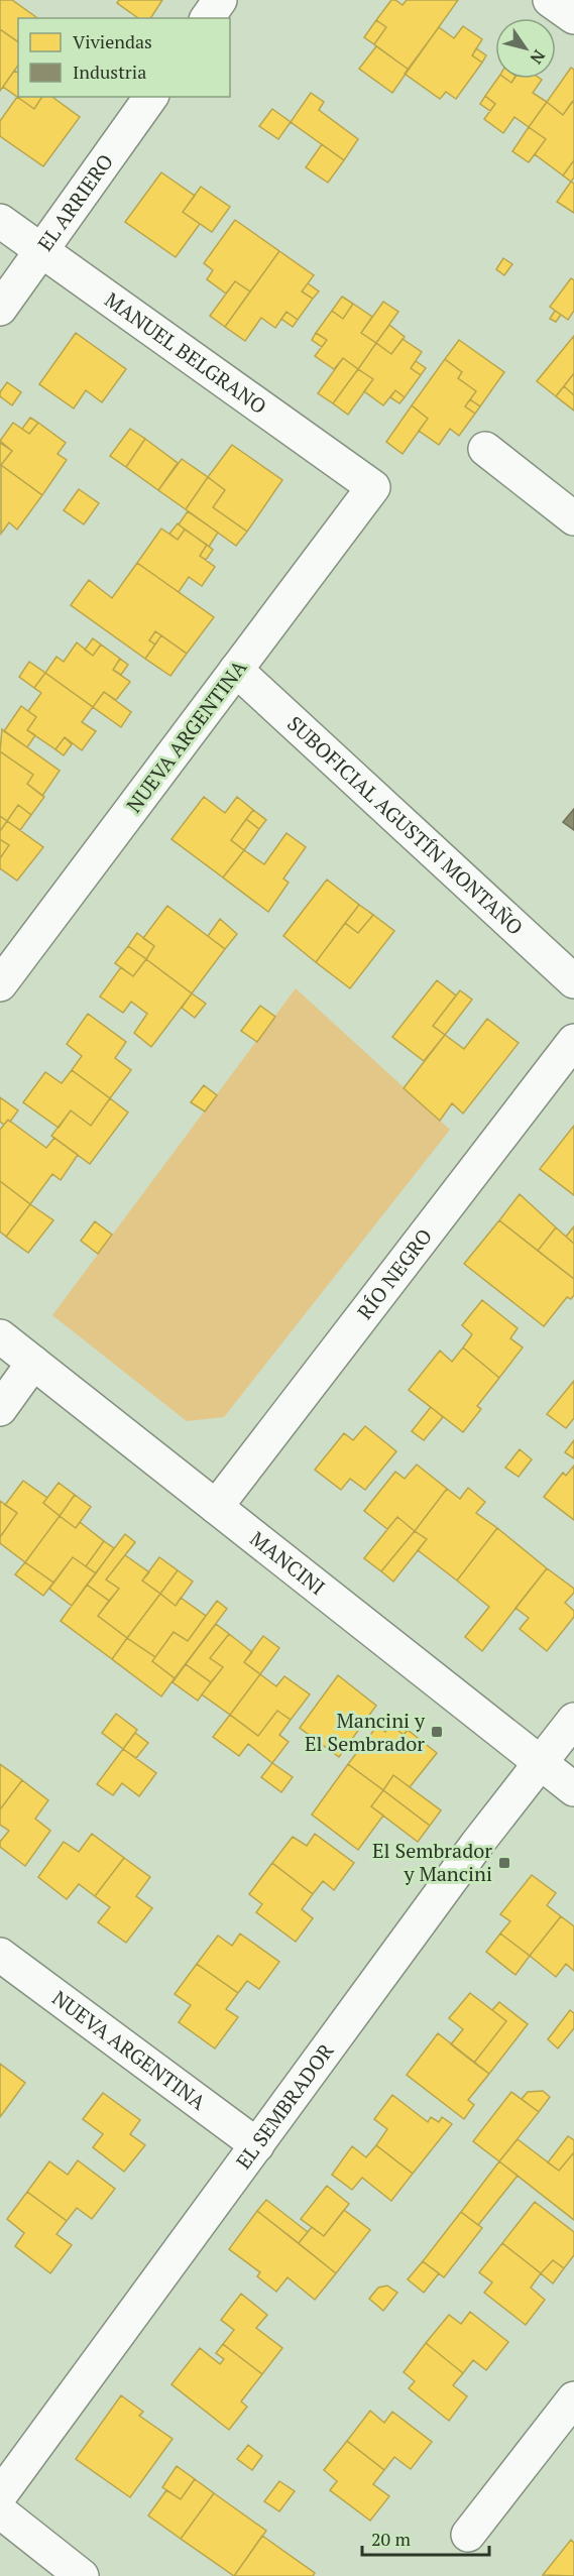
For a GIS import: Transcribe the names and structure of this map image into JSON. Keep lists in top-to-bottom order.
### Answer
{
  "streets": {
    "street": [
      "EL ARRIERO",
      "MANUEL BELGRANO",
      "NUEVA ARGENTINA",
      "SUBOFICIAL AGUSTÍN MONTAÑO",
      "RÍO NEGRO",
      "MANCINI",
      "EL SEMBRADOR"
    ]
  },
  "crossings": [
    ["EL ARRIERO", "MANUEL BELGRANO"],
    ["MANUEL BELGRANO", "NUEVA ARGENTINA"],
    ["NUEVA ARGENTINA", "SUBOFICIAL AGUSTÍN MONTAÑO"],
    ["NUEVA ARGENTINA", "EL SEMBRADOR"],
    ["RÍO NEGRO", "MANCINI"],
    ["MANCINI", "EL SEMBRADOR"]
  ],
  "places": {
    "transit": ["Mancini y El Sembrador", "El Sembrador y Mancini"]
  },
  "legend": ["Viviendas", "Industria"],
  "scale_bar": "20 m",
  "north": "bottom right"
}
